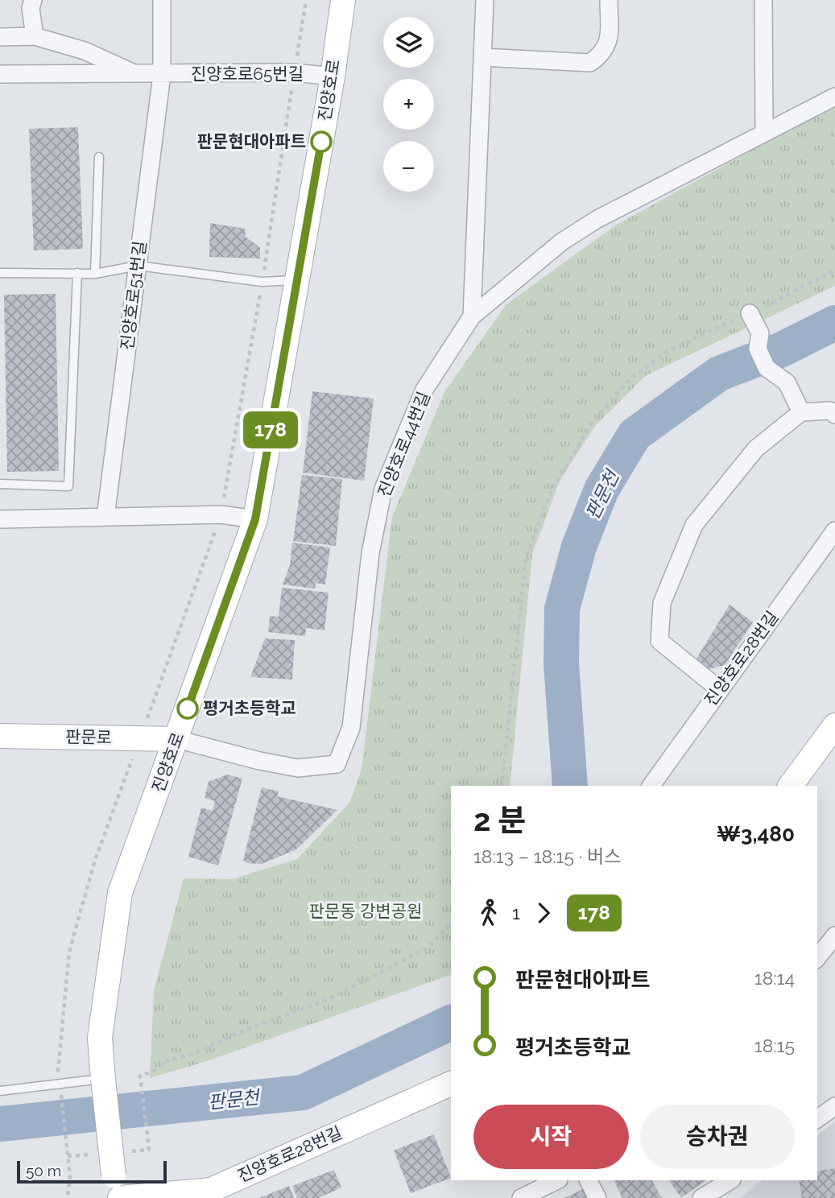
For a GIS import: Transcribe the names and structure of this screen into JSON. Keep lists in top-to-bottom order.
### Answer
{
  "streets": {
    "street": [
      "진양호로65번길",
      "진양호로",
      "진양호로51번길",
      "진양호로44번길",
      "진양호로28번길",
      "판문로"
    ]
  },
  "crossings": [
    ["진양호로65번길", "진양호로"],
    ["진양호로65번길", "진양호로51번길"],
    ["진양호로", "진양호로44번길"],
    ["진양호로", "진양호로28번길"],
    ["진양호로", "판문로"],
    ["진양호로44번길", "판문로"]
  ],
  "water": ["판문천"],
  "parks": ["판문동 강변공원"],
  "places": ["판문현대아파트", "평거초등학교"],
  "lines": ["bus line 178"],
  "scale_bar": "50 m",
  "page": {
    "on_map": "178",
    "map_buttons": ["+", "−"],
    "heading": ["2 분", "18:13 – 18:15 · 버스", "₩3,480"],
    "legs": ["1", "178"],
    "list": [
      {
        "name": "판문현대아파트",
        "value": "18:14"
      },
      {
        "name": "평거초등학교",
        "value": "18:15"
      }
    ],
    "buttons": ["시작", "승차권"],
    "scale": "50 m"
  }
}
